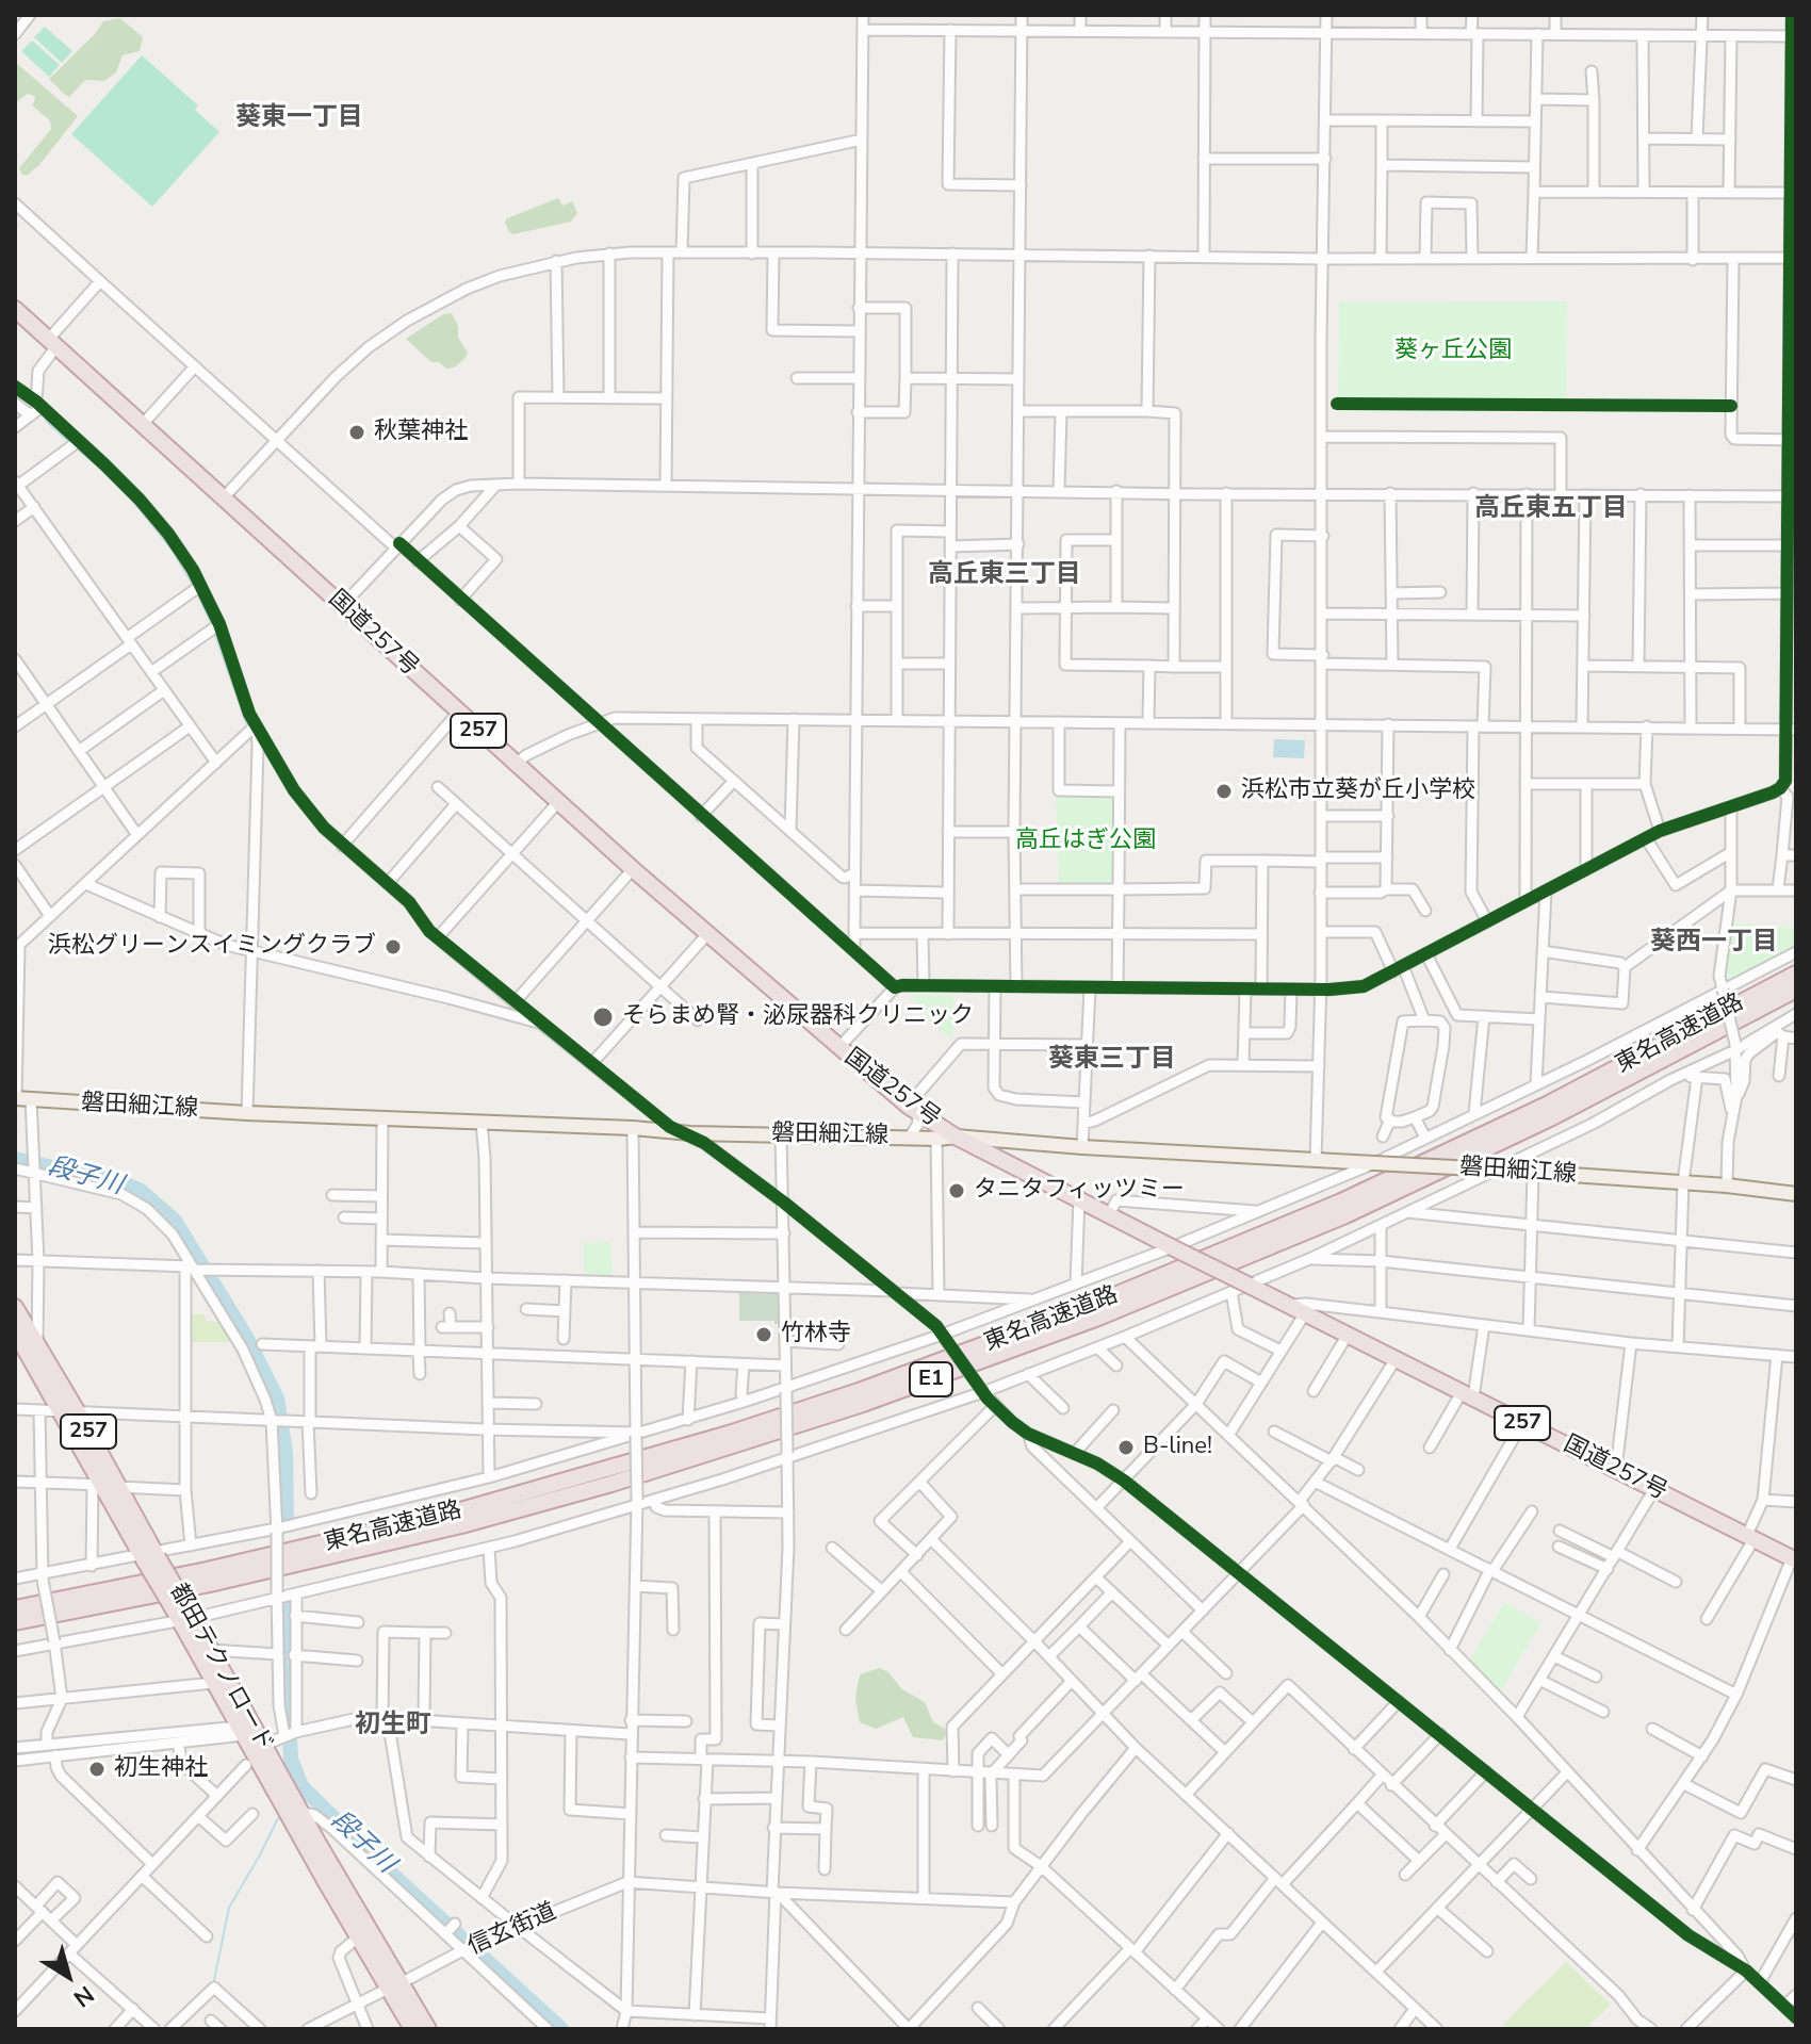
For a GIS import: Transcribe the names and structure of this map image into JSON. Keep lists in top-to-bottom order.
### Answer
{
  "streets": {
    "highway": [
      "国道257号",
      "257",
      "東名高速道路",
      "E1",
      "都田テクノロード"
    ],
    "main road": ["磐田細江線"],
    "street": ["信玄街道"]
  },
  "crossings": [
    ["国道257号", "磐田細江線"],
    ["都田テクノロード", "信玄街道"]
  ],
  "districts": [
    "葵東一丁目",
    "高丘東五丁目",
    "高丘東三丁目",
    "葵西一丁目",
    "葵東三丁目",
    "初生町"
  ],
  "water": ["段子川"],
  "parks": ["葵ヶ丘公園", "高丘はぎ公園"],
  "places": [
    "秋葉神社",
    "浜松市立葵が丘小学校",
    "浜松グリーンスイミングクラブ",
    "そらまめ腎・泌尿器科クリニック",
    "タニタフィッツミー",
    "竹林寺",
    "B-line!",
    "初生神社"
  ],
  "north": "bottom right"
}
